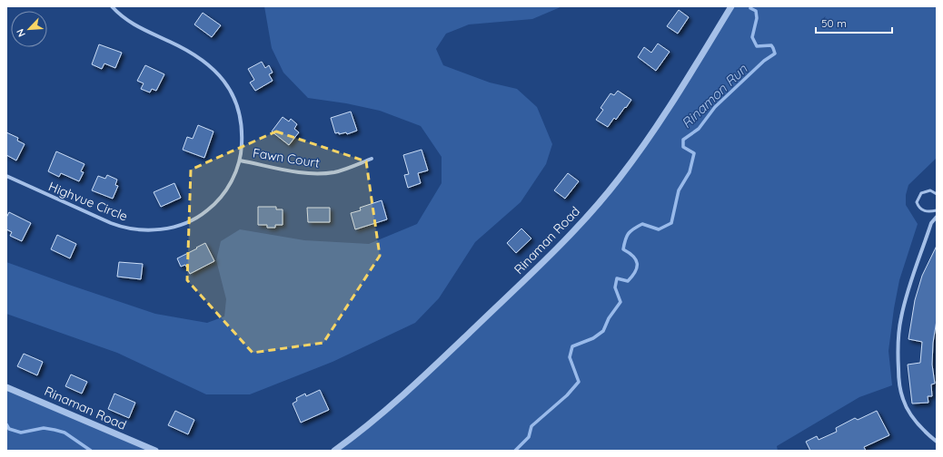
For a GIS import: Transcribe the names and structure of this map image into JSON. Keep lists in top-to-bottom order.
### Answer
{
  "streets": {
    "street": ["Fawn Court", "Highvue Circle", "Rinaman Road"]
  },
  "crossings": [
    ["Fawn Court", "Highvue Circle"]
  ],
  "water": ["Rinamon Run"],
  "scale_bar": "50 m",
  "north": "bottom left"
}
